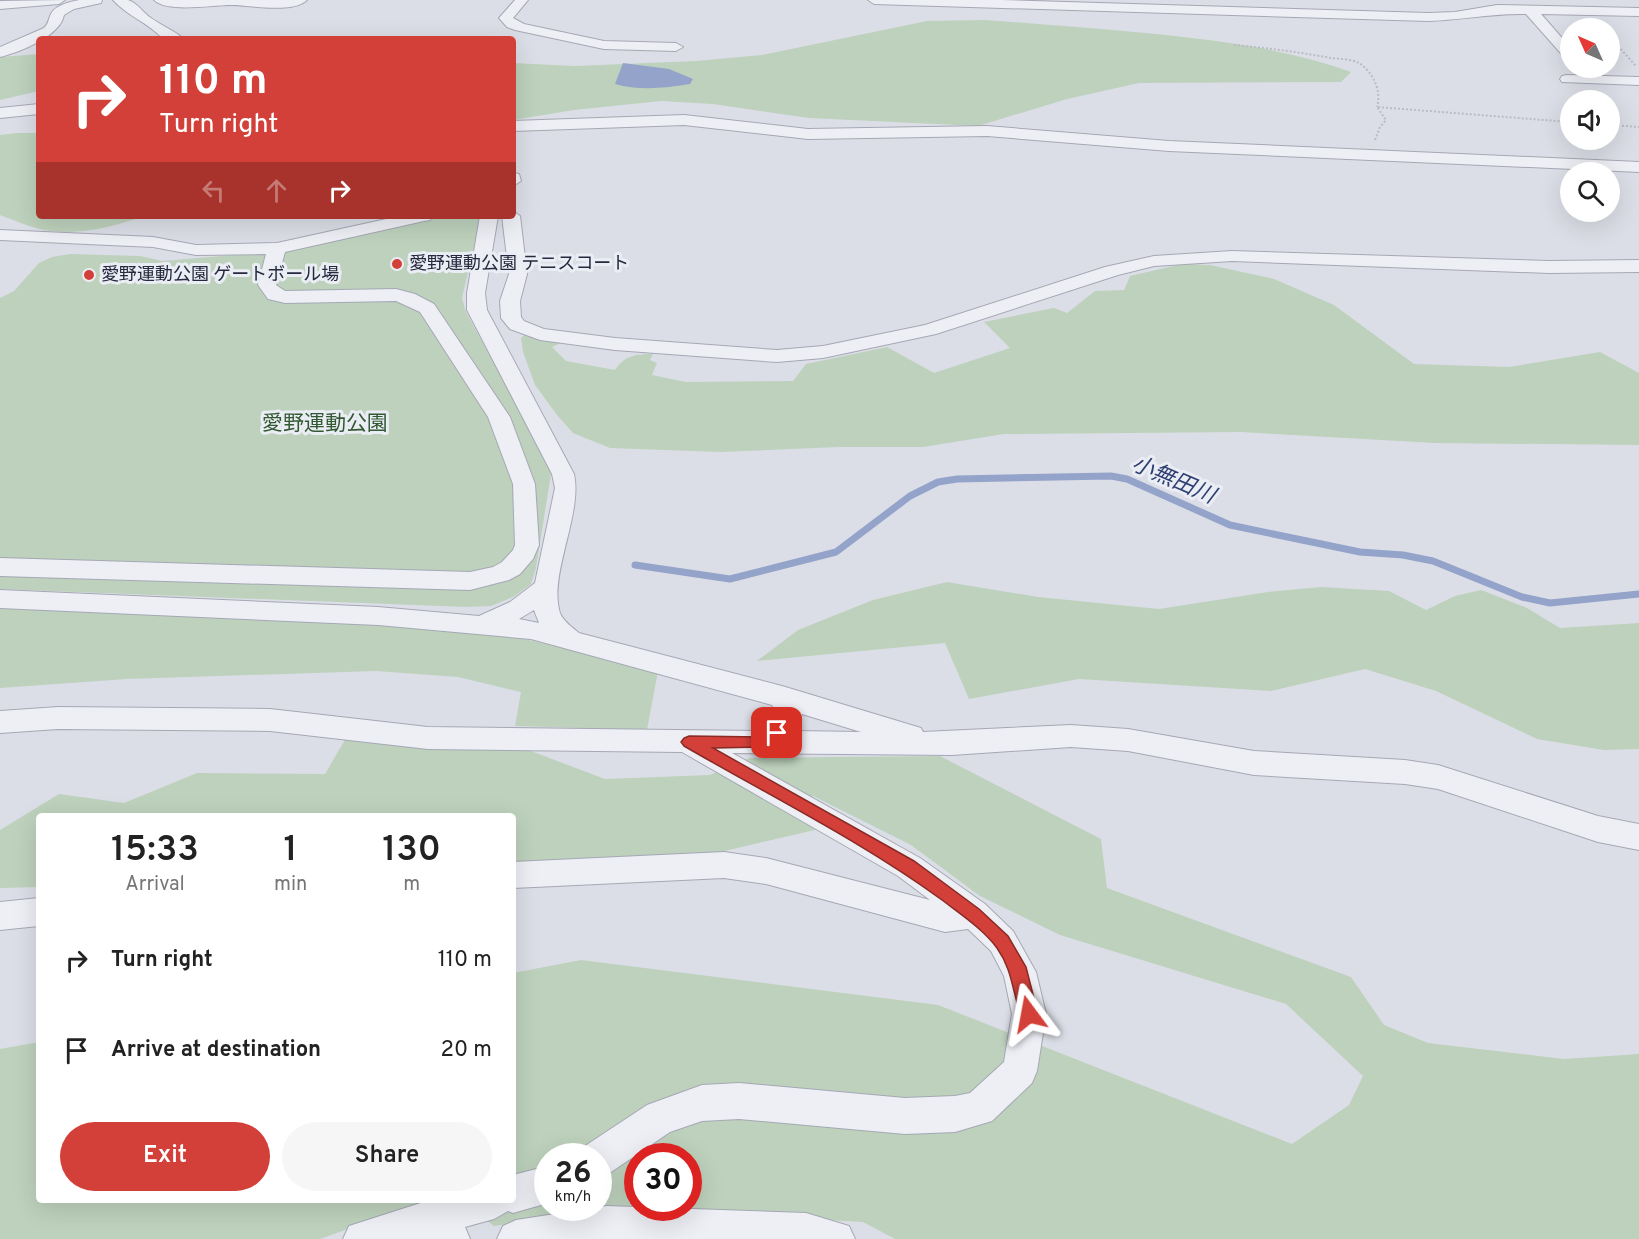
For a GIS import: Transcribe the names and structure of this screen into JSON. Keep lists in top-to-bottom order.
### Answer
{
  "water": ["小無田川"],
  "parks": ["愛野運動公園"],
  "places": ["愛野運動公園 テニスコート", "愛野運動公園 ゲートボール場"],
  "north": "top left",
  "page": {
    "turn": ["110 m", "Turn right"],
    "eta": [
      "15:33",
      "Arrival",
      "1",
      "min",
      "130",
      "m"
    ],
    "list": [
      {
        "name": "Turn right",
        "value": "110 m"
      },
      {
        "name": "Arrive at destination",
        "value": "20 m"
      }
    ],
    "buttons": ["Exit", "Share"],
    "speed": "26 km/h",
    "limit": "30"
  }
}
